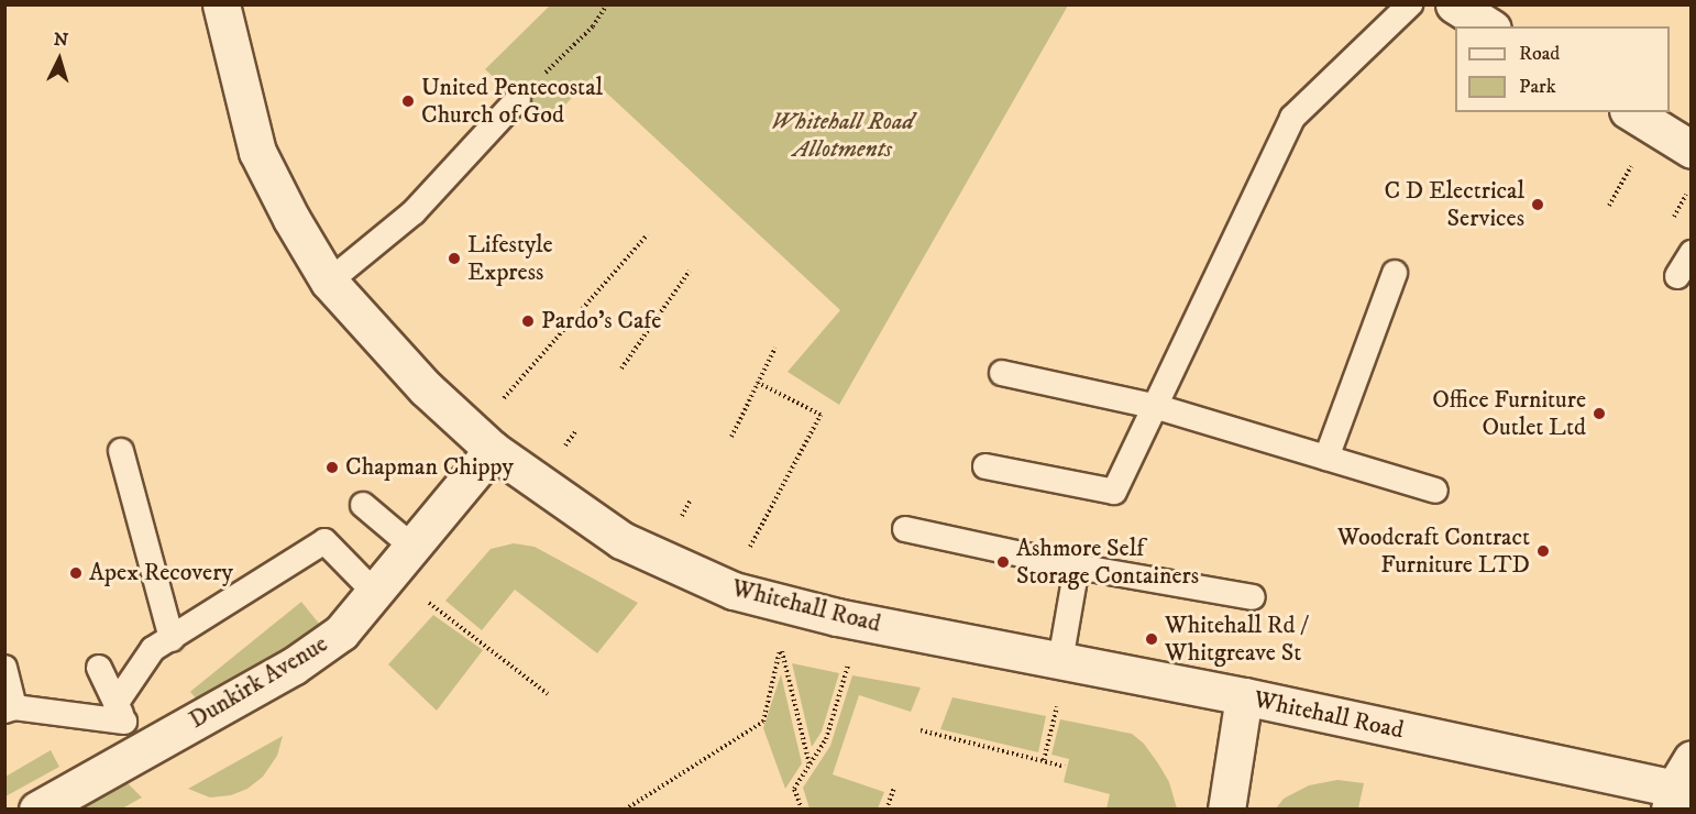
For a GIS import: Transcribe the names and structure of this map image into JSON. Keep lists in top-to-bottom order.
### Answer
{
  "streets": {
    "main road": ["Whitehall Road", "Dunkirk Avenue"]
  },
  "crossings": [
    ["Whitehall Road", "Dunkirk Avenue"]
  ],
  "parks": ["Whitehall Road Allotments"],
  "places": [
    "United Pentecostal Church of God",
    "C D Electrical Services",
    "Lifestyle Express",
    "Pardo's Cafe",
    "Office Furniture Outlet Ltd",
    "Chapman Chippy",
    "Woodcraft Contract Furniture LTD",
    "Ashmore Self Storage Containers",
    "Apex Recovery",
    "Whitehall Rd / Whitgreave St"
  ],
  "legend": ["Road", "Park"],
  "north": "top"
}
